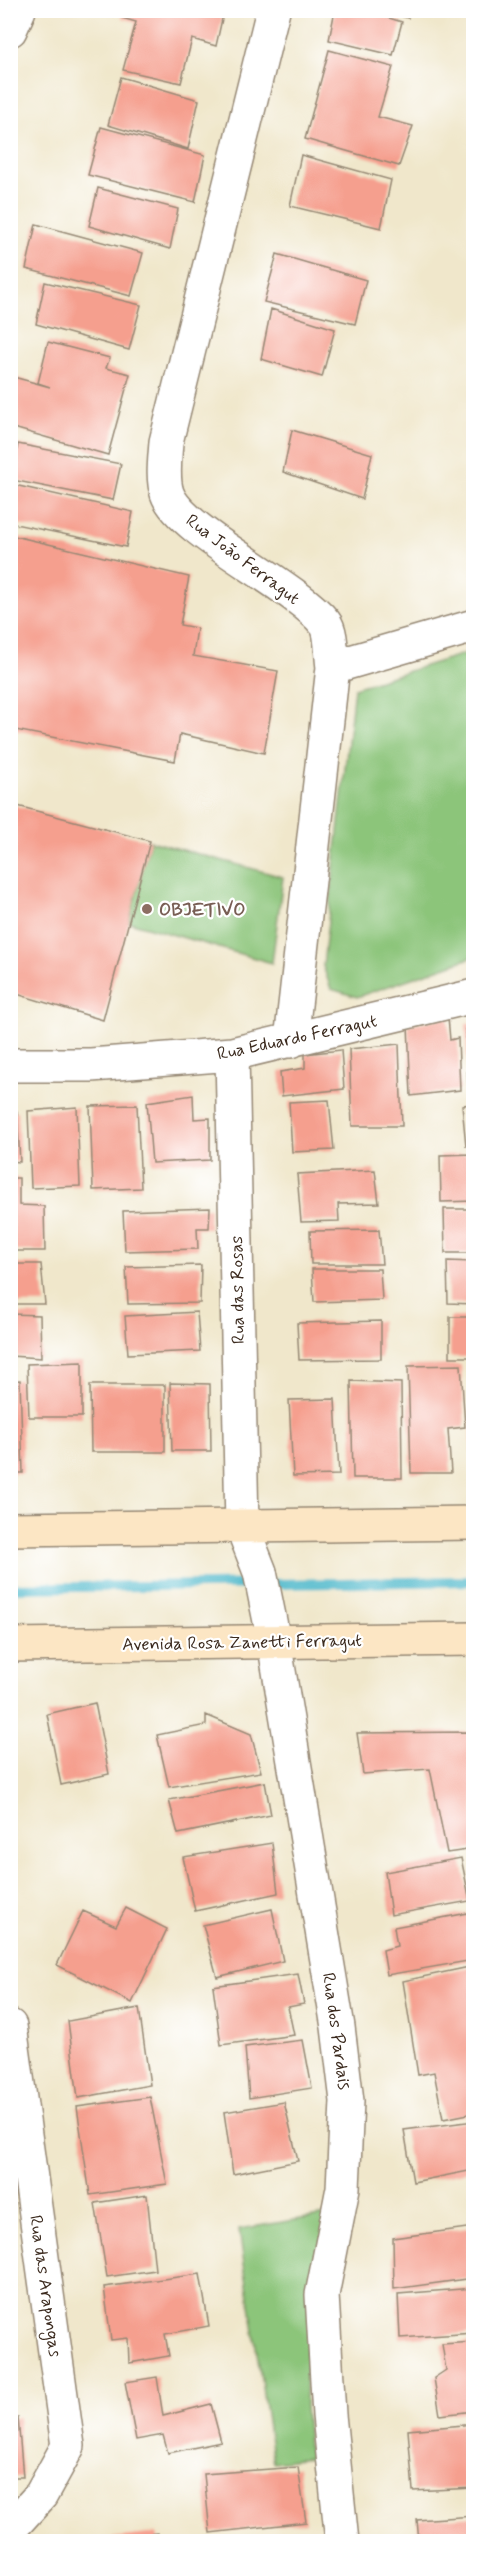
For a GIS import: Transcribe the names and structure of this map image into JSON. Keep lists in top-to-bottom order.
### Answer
{
  "streets": {
    "main road": ["Avenida Rosa Zanetti Ferragut"],
    "street": [
      "Rua João Ferragut",
      "Rua Eduardo Ferragut",
      "Rua das Rosas",
      "Rua dos Pardais",
      "Rua das Arapongas"
    ]
  },
  "crossings": [
    ["Rua João Ferragut", "Rua Eduardo Ferragut"],
    ["Rua Eduardo Ferragut", "Rua das Rosas"],
    ["Rua das Rosas", "Rua dos Pardais"],
    ["Avenida Rosa Zanetti Ferragut", "Rua dos Pardais"]
  ],
  "places": ["OBJETIVO"]
}
